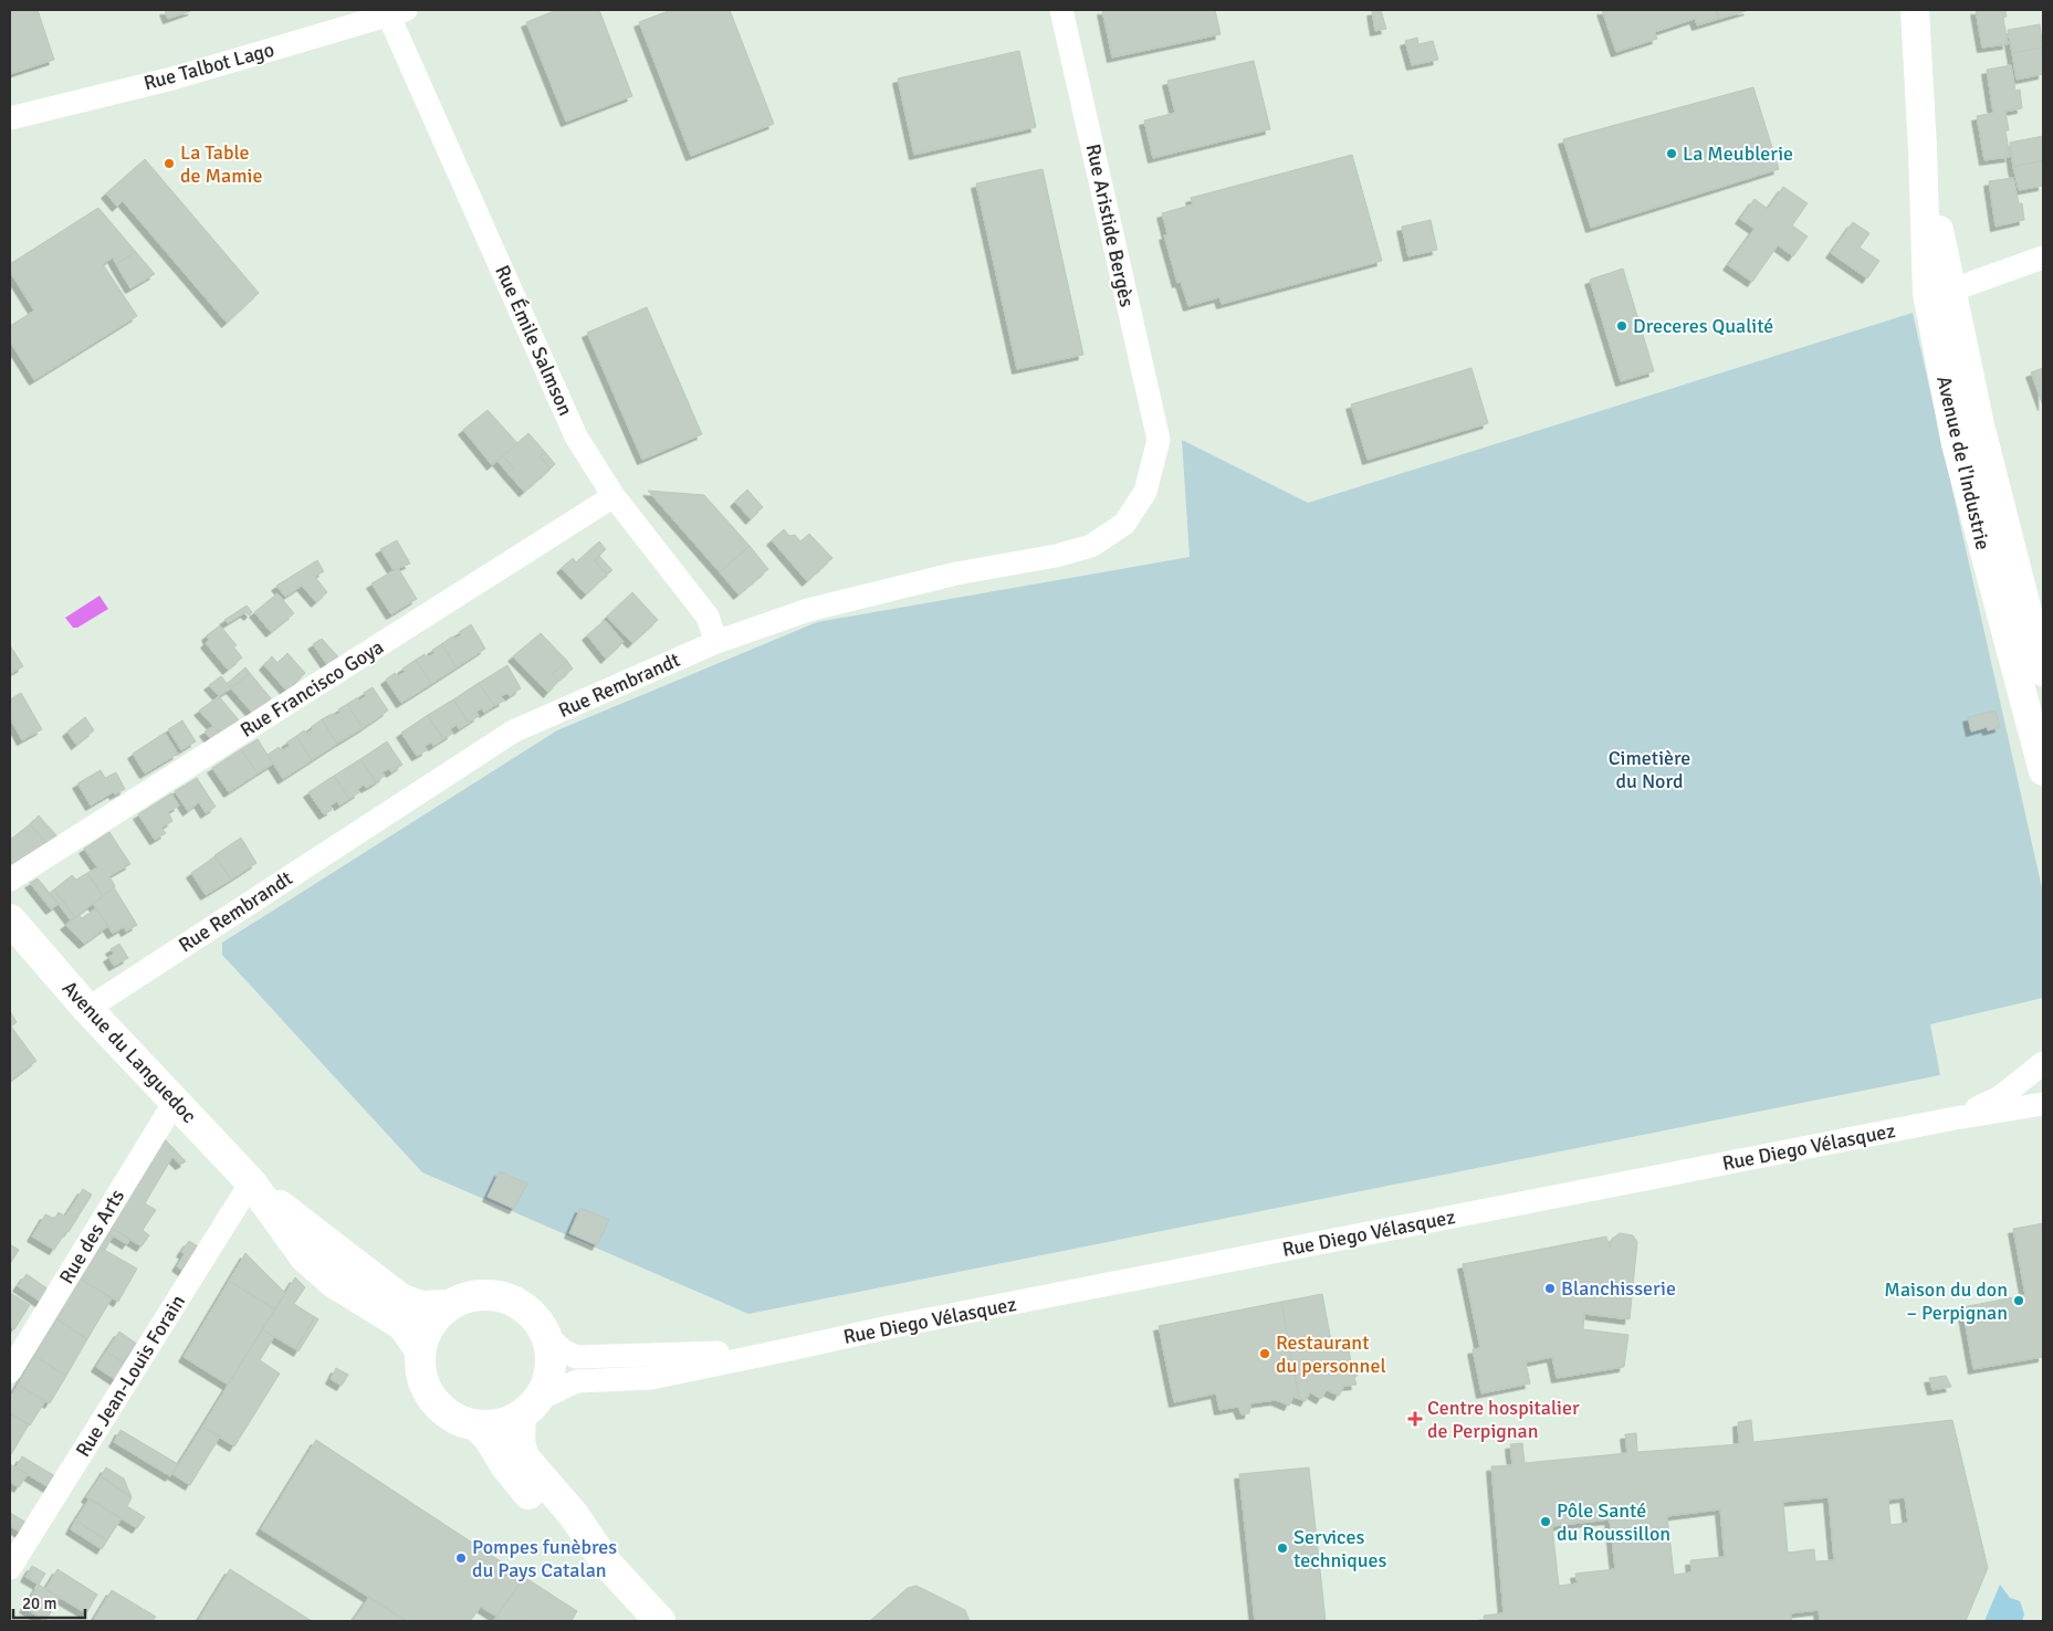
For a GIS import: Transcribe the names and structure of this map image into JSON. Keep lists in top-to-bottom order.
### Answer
{
  "streets": {
    "main road": ["Avenue du Languedoc"],
    "street": [
      "Rue Talbot Lago",
      "Rue Aristide Bergès",
      "Rue Émile Salmson",
      "Avenue de l'Industrie",
      "Rue Rembrandt",
      "Rue Francisco Goya",
      "Rue Diego Vélasquez",
      "Rue des Arts",
      "Rue Jean-Louis Forain"
    ]
  },
  "crossings": [
    ["Rue Talbot Lago", "Rue Émile Salmson"],
    ["Rue Aristide Bergès", "Rue Rembrandt"],
    ["Rue Émile Salmson", "Rue Rembrandt"],
    ["Rue Émile Salmson", "Rue Francisco Goya"],
    ["Rue Rembrandt", "Avenue du Languedoc"],
    ["Avenue du Languedoc", "Rue Diego Vélasquez"],
    ["Avenue du Languedoc", "Rue des Arts"],
    ["Avenue du Languedoc", "Rue Jean-Louis Forain"]
  ],
  "parks": ["Cimetière du Nord"],
  "places": {
    "other": [
      "La Meublerie",
      "La Table de Mamie",
      "Dreceres Qualité",
      "Blanchisserie",
      "Maison du don – Perpignan",
      "Restaurant du personnel",
      "Pôle Santé du Roussillon",
      "Services techniques",
      "Pompes funèbres du Pays Catalan"
    ],
    "health": ["Centre hospitalier de Perpignan"]
  },
  "scale_bar": "20 m"
}
